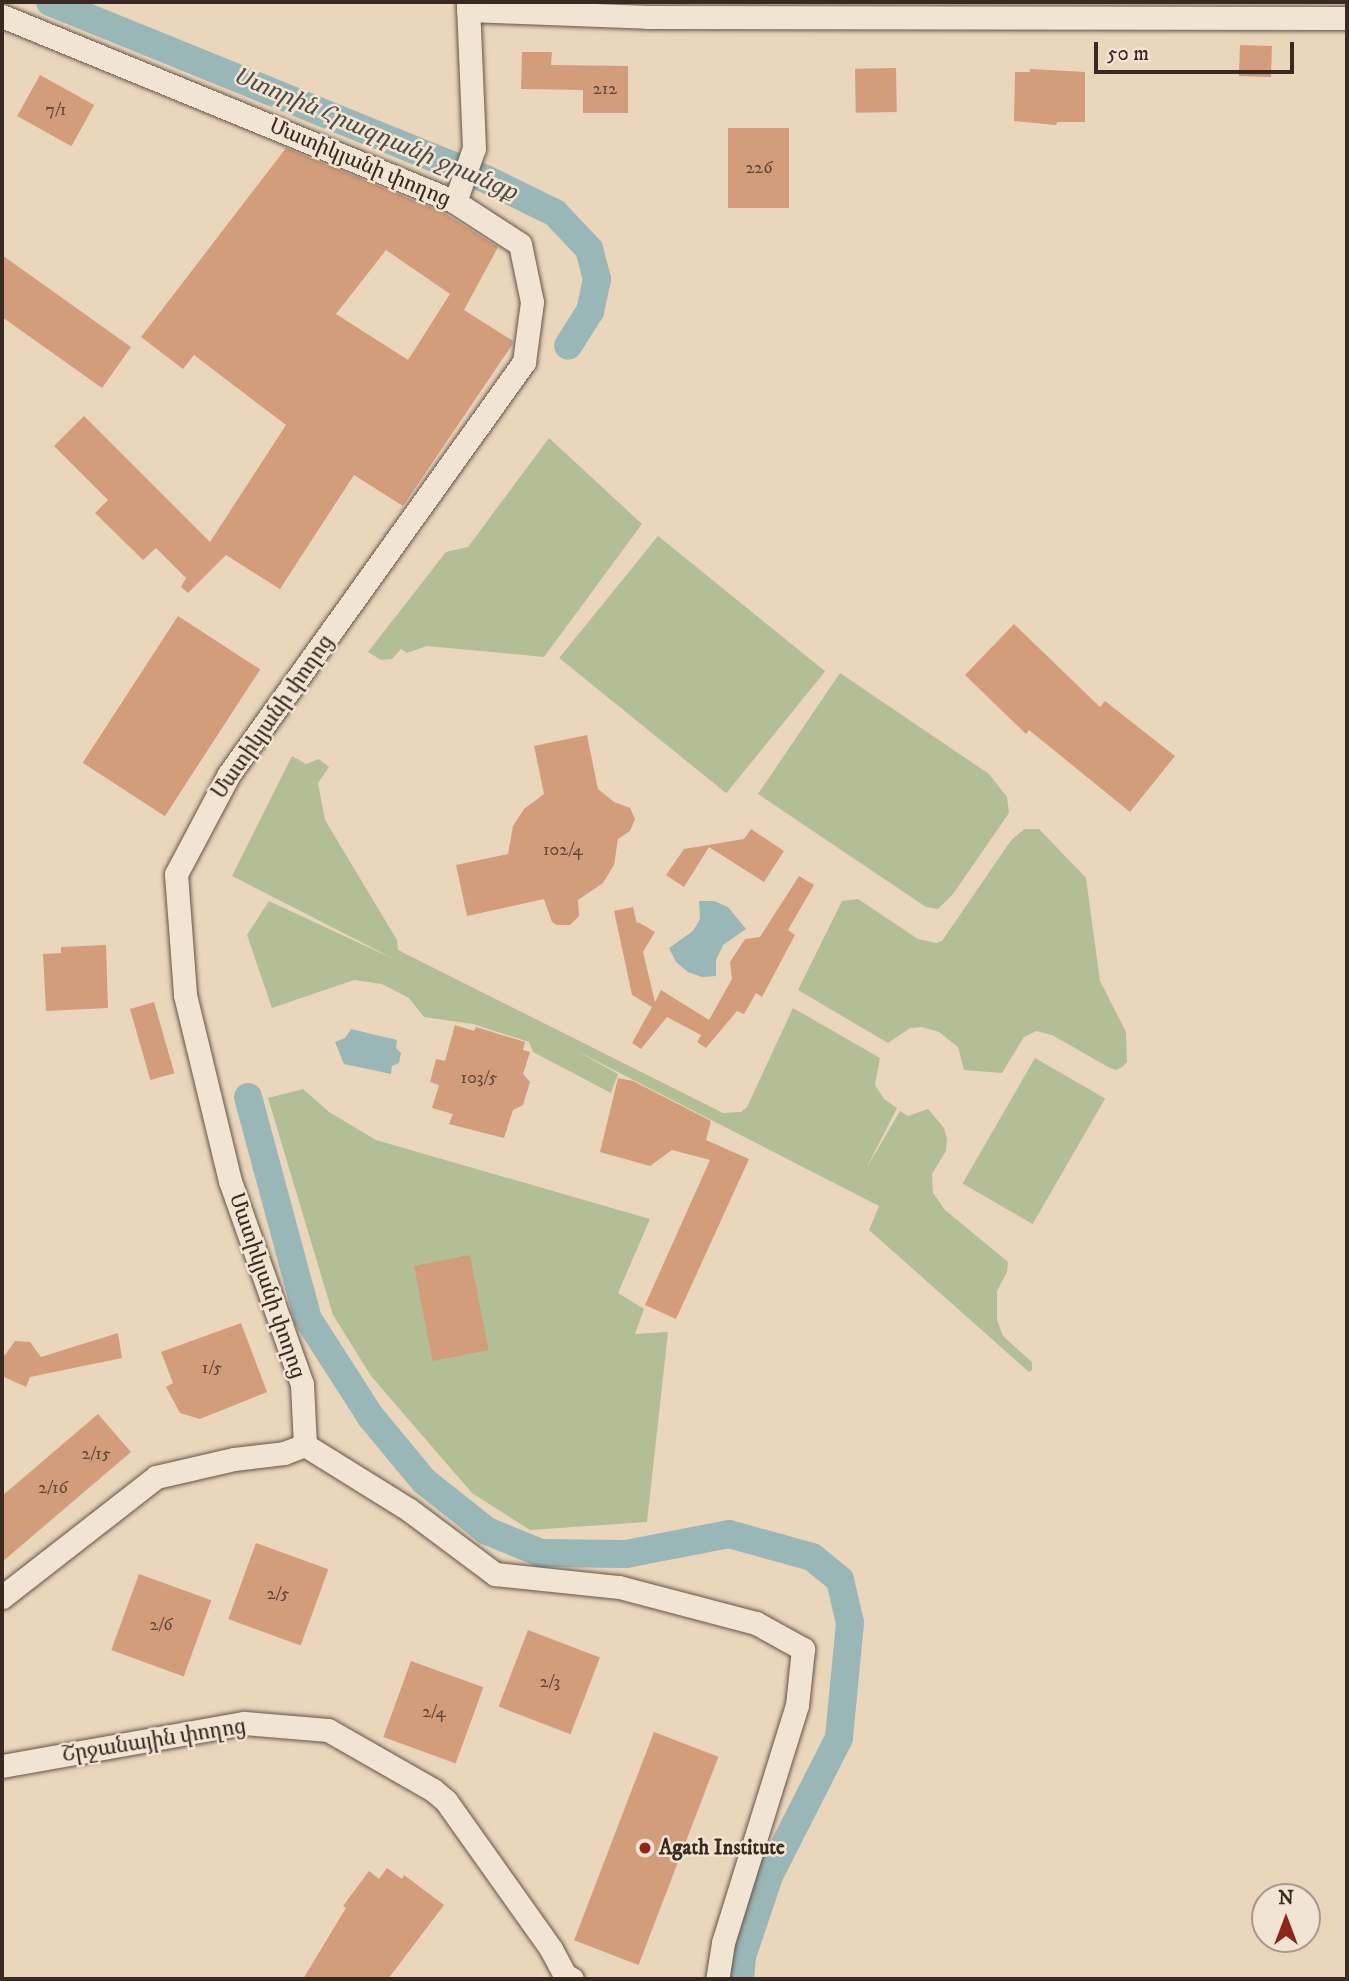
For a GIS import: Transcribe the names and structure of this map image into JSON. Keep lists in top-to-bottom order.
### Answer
{
  "streets": {
    "street": ["Մատիկյանի փողոց", "Շրջանային փողոց"]
  },
  "water": ["Ստորին Հրազդանի ջրանցք"],
  "places": ["Agath Institute"],
  "house_numbers": [
    "212",
    "7/1",
    "226",
    "102/4",
    "103/5",
    "1/5",
    "2/15",
    "2/16",
    "2/5",
    "2/6",
    "2/3",
    "2/4"
  ],
  "scale_bar": "50 m",
  "north": "top"
}
